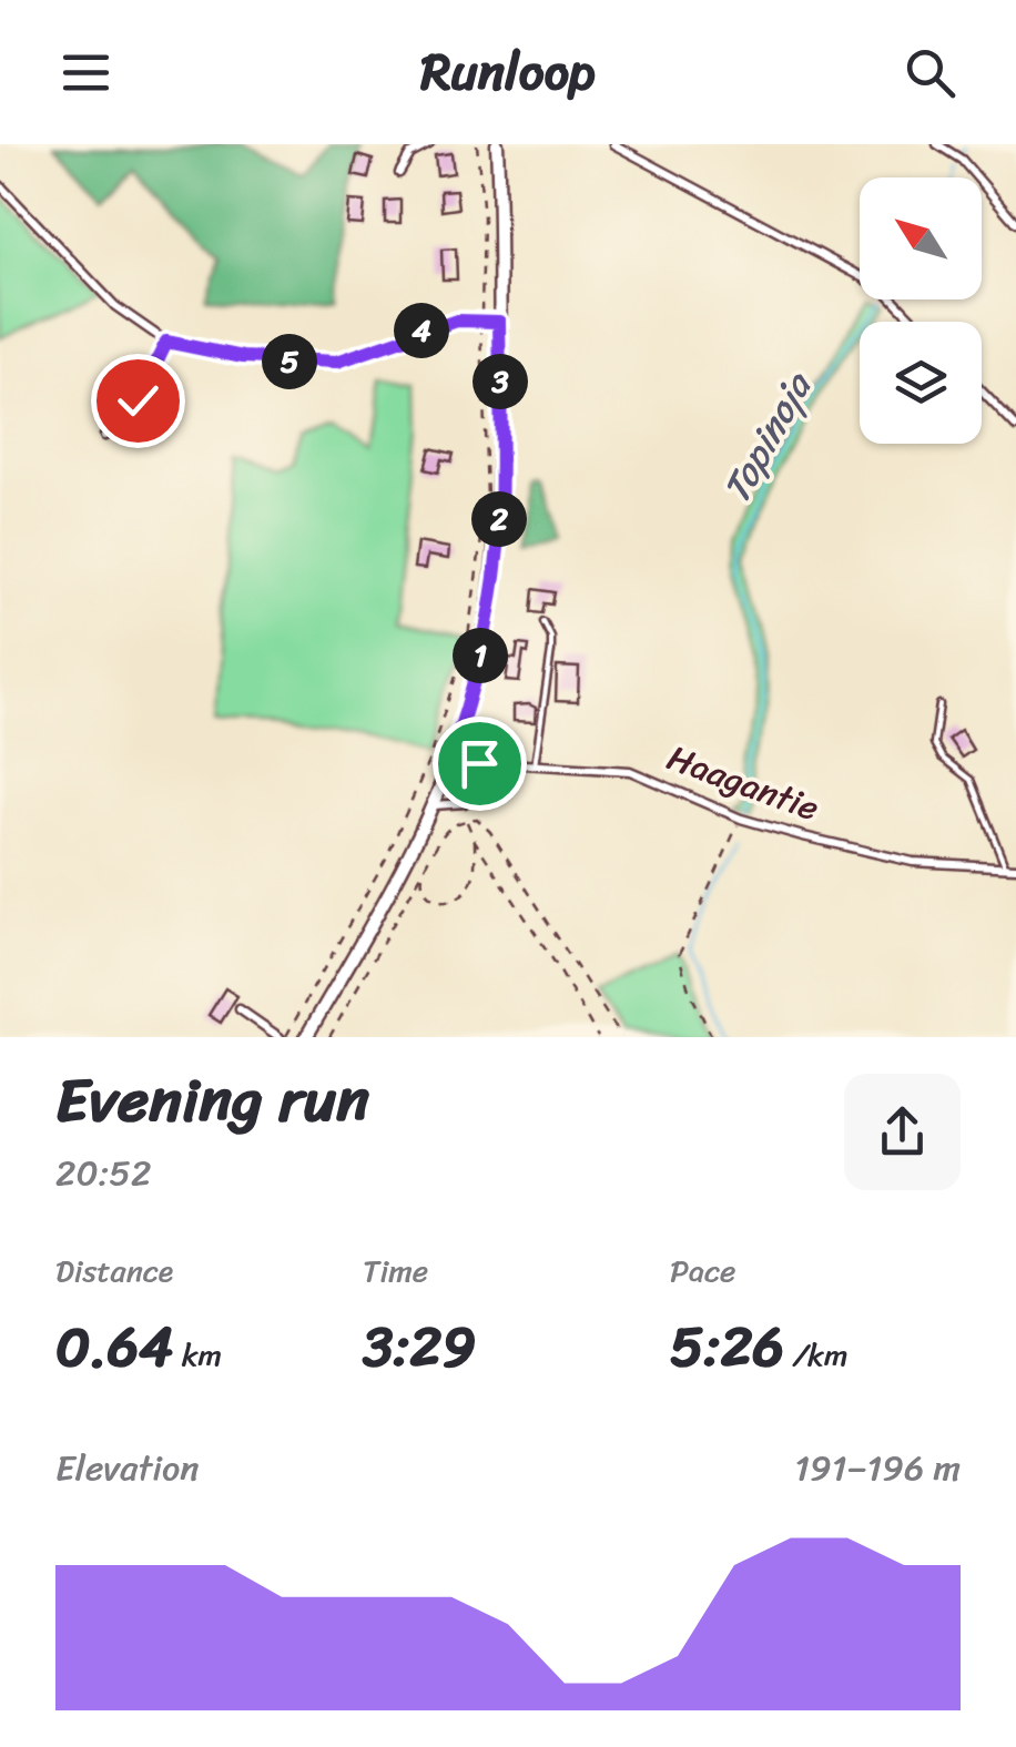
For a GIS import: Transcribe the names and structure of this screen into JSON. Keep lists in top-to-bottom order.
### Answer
{
  "streets": {
    "street": ["Haagantie"]
  },
  "water": ["Topinoja"],
  "north": "top left",
  "page": {
    "header": "Runloop",
    "pins": [
      "4",
      "5",
      "3",
      "2",
      "1"
    ],
    "heading": ["Evening run", "20:52"],
    "stats": [
      ["Distance", "0.64 km"],
      ["Time", "3:29"],
      ["Pace", "5:26 /km"]
    ],
    "chart": ["Elevation", "191–196 m"]
  }
}
